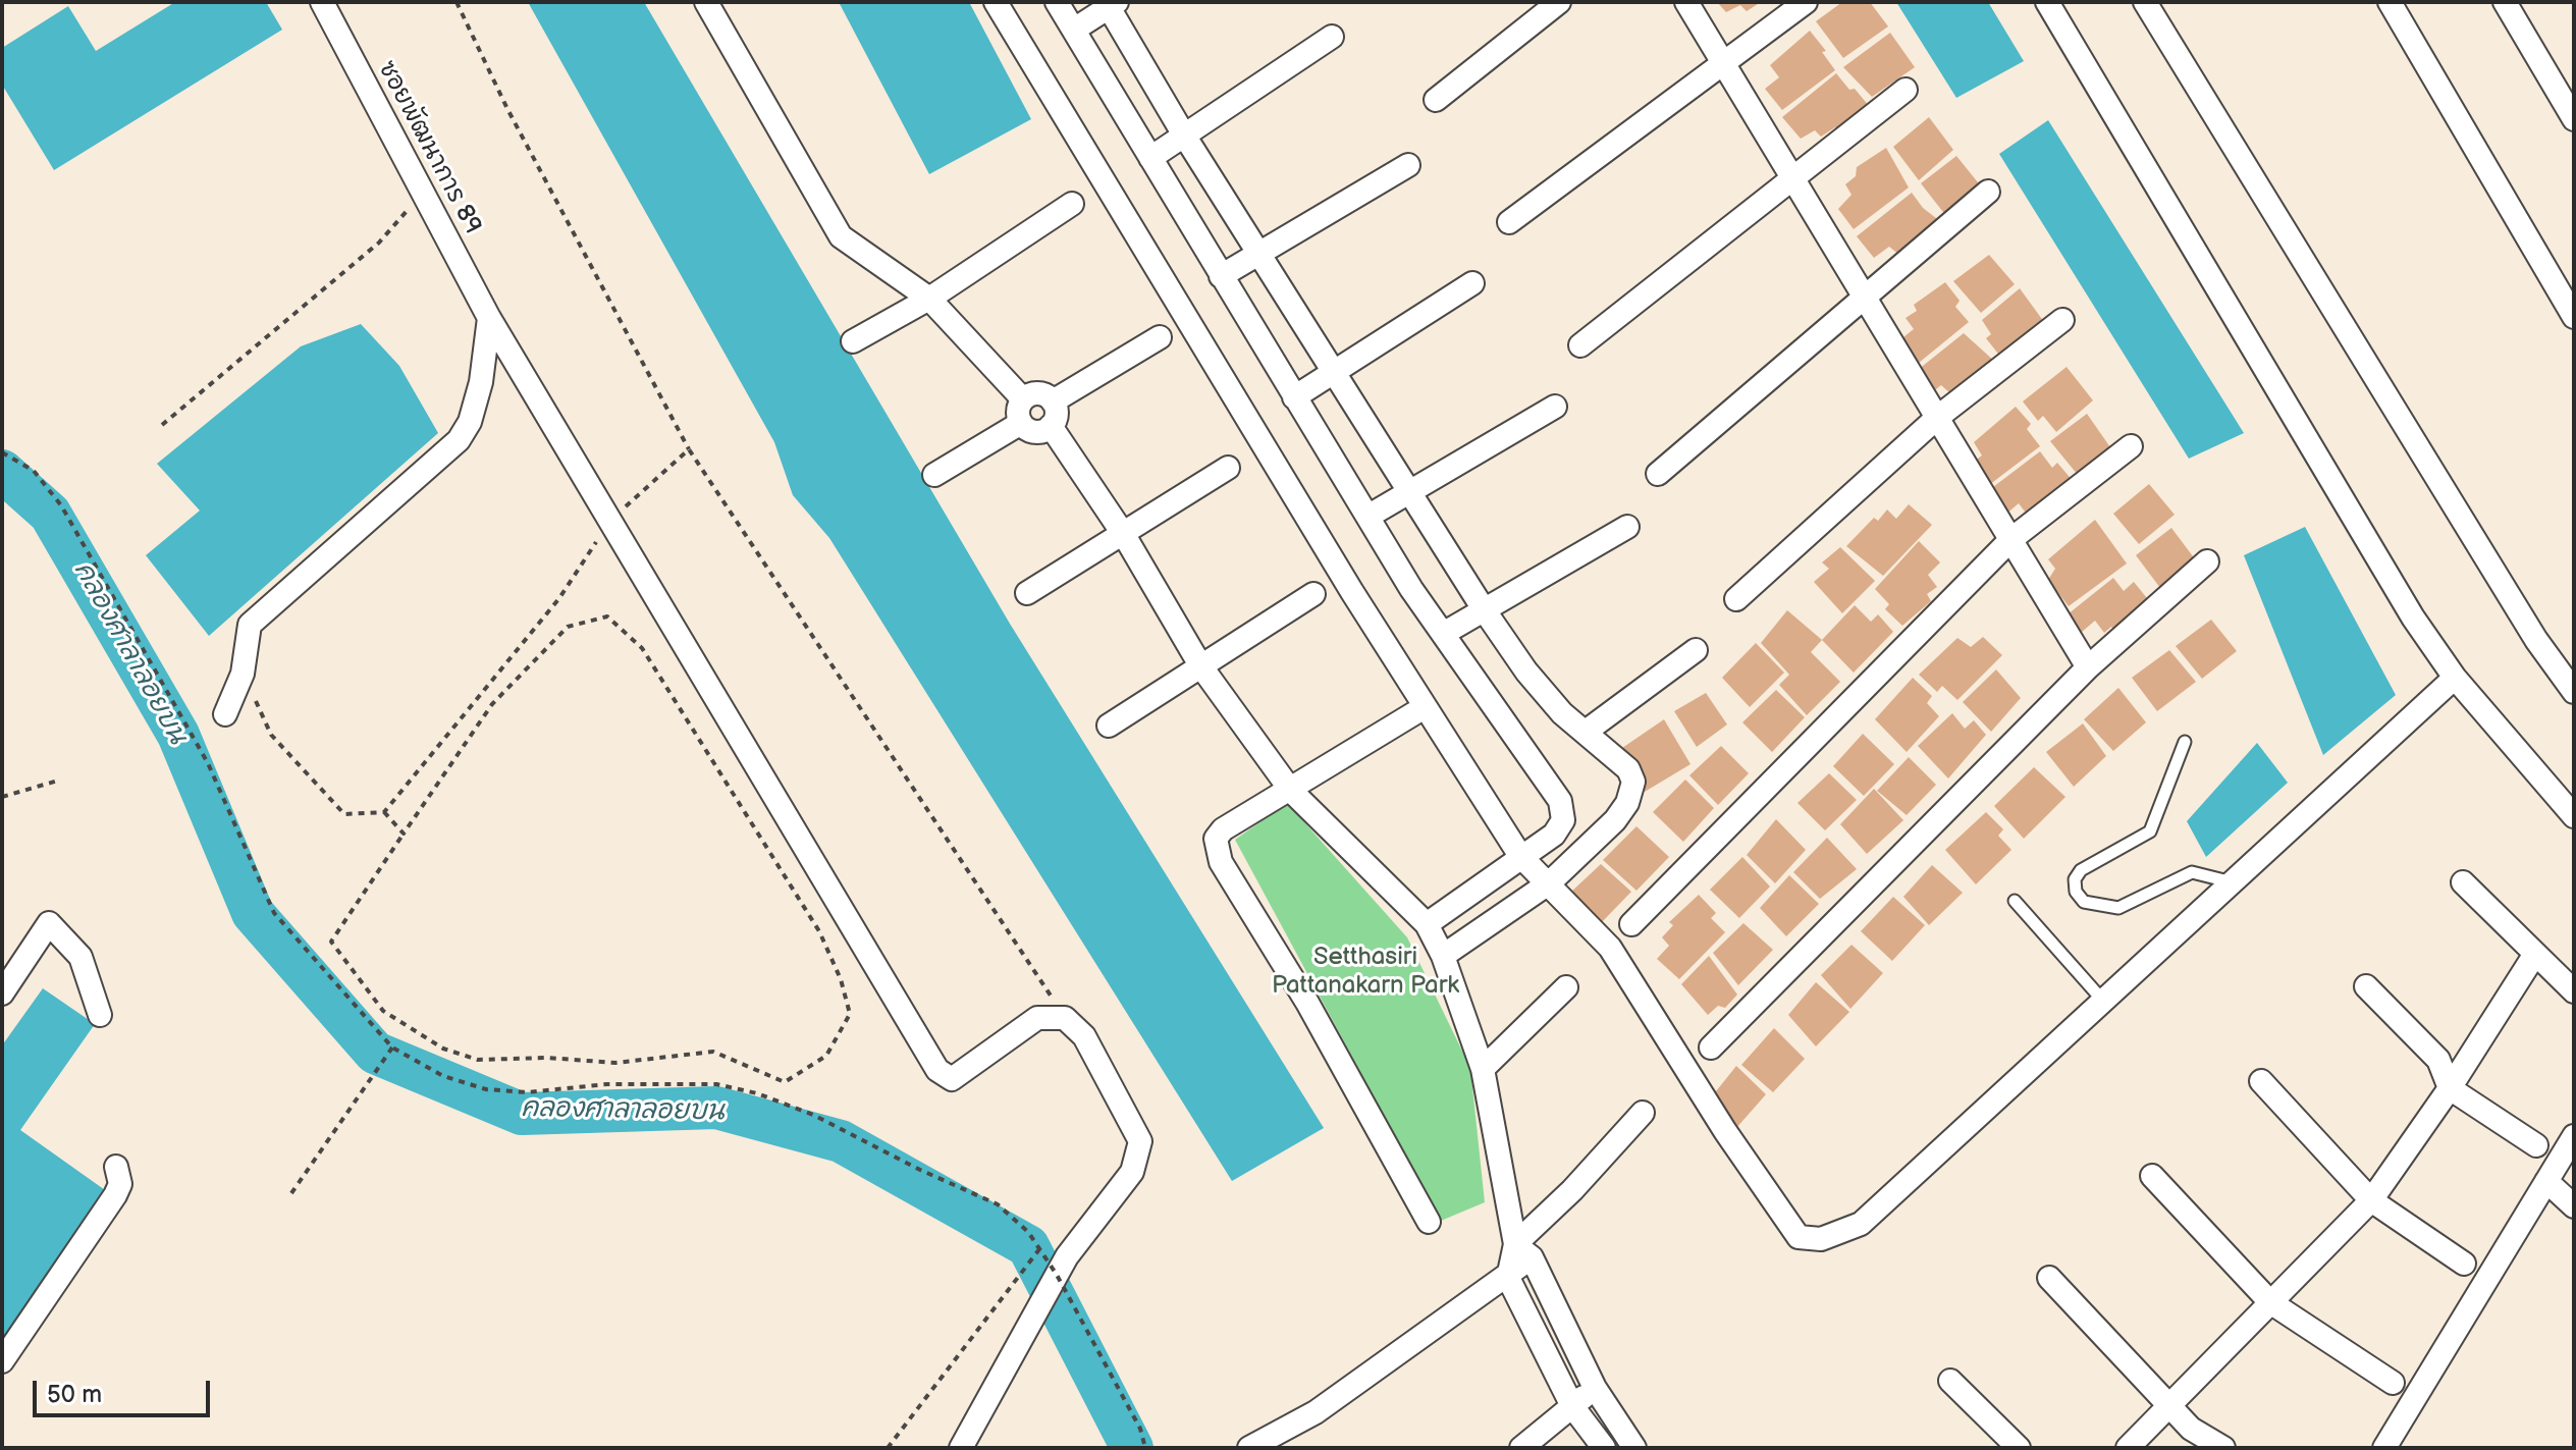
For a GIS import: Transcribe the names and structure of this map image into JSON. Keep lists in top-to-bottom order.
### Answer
{
  "streets": {
    "street": ["ซอยพัฒนาการ 89"]
  },
  "water": ["คลองศาลาลอยบน"],
  "parks": ["Setthasiri Pattanakarn Park"],
  "scale_bar": "50 m"
}
